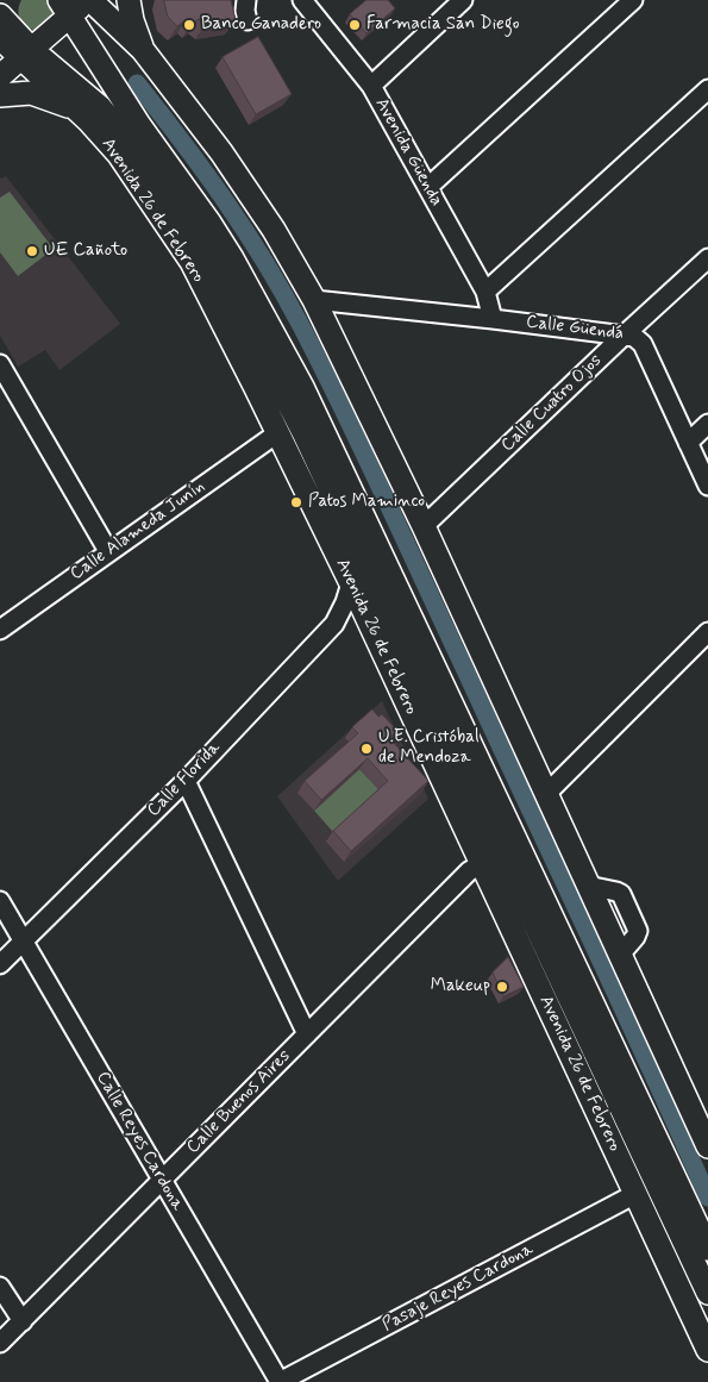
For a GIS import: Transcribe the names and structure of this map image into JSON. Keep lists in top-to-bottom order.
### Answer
{
  "streets": {
    "main road": ["Avenida 26 de Febrero"],
    "street": [
      "Avenida Güenda",
      "Calle Güendá",
      "Calle Cuatro Ojos",
      "Calle Alameda Junín",
      "Calle Florida",
      "Calle Buenos Aires",
      "Calle Reyes Cardona",
      "Pasaje Reyes Cardona"
    ]
  },
  "crossings": [
    ["Avenida Güenda", "Calle Güendá"],
    ["Avenida 26 de Febrero", "Calle Alameda Junín"],
    ["Avenida 26 de Febrero", "Calle Florida"],
    ["Avenida 26 de Febrero", "Calle Buenos Aires"],
    ["Avenida 26 de Febrero", "Pasaje Reyes Cardona"],
    ["Calle Güendá", "Calle Cuatro Ojos"],
    ["Calle Florida", "Calle Reyes Cardona"],
    ["Calle Buenos Aires", "Calle Reyes Cardona"],
    ["Calle Reyes Cardona", "Pasaje Reyes Cardona"]
  ],
  "places": [
    "Banco Ganadero",
    "Farmacia San Diego",
    "UE Cañoto",
    "Patos Maminco",
    "U.E. Cristóbal de Mendoza",
    "Makeup"
  ]
}
